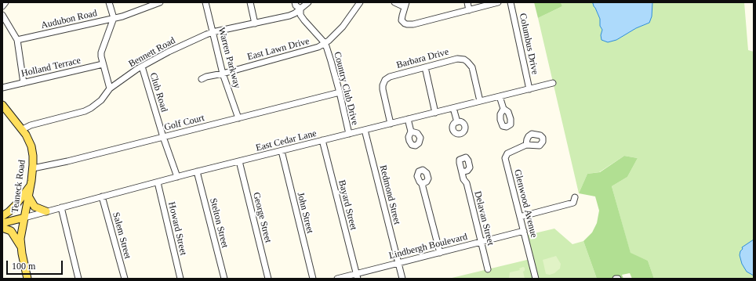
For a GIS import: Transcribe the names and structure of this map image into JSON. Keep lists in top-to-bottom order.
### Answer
{
  "streets": {
    "main road": ["Teaneck Road"],
    "street": [
      "Audubon Road",
      "Columbus Drive",
      "East Lawn Drive",
      "Bennett Road",
      "Warren Parkway",
      "Barbara Drive",
      "Holland Terrace",
      "Country Club Drive",
      "Club Road",
      "Golf Court",
      "East Cedar Lane",
      "Redmond Street",
      "Glenwood Avenue",
      "Bayard Street",
      "John Street",
      "George Street",
      "Delavan Street",
      "Stelton Street",
      "Howard Street",
      "Salem Street",
      "Lindbergh Boulevard"
    ]
  },
  "crossings": [
    ["Columbus Drive", "East Cedar Lane"],
    ["East Lawn Drive", "Warren Parkway"],
    ["East Lawn Drive", "Country Club Drive"],
    ["Bennett Road", "Warren Parkway"],
    ["Bennett Road", "Country Club Drive"],
    ["Bennett Road", "Club Road"],
    ["Bennett Road", "Teaneck Road"],
    ["Warren Parkway", "Golf Court"],
    ["Barbara Drive", "East Cedar Lane"],
    ["Country Club Drive", "Golf Court"],
    ["Country Club Drive", "East Cedar Lane"],
    ["Club Road", "Golf Court"],
    ["Club Road", "East Cedar Lane"],
    ["Golf Court", "Teaneck Road"],
    ["East Cedar Lane", "Teaneck Road"],
    ["East Cedar Lane", "Redmond Street"],
    ["East Cedar Lane", "Bayard Street"],
    ["East Cedar Lane", "John Street"],
    ["East Cedar Lane", "George Street"],
    ["East Cedar Lane", "Stelton Street"],
    ["East Cedar Lane", "Howard Street"],
    ["East Cedar Lane", "Salem Street"],
    ["Redmond Street", "Lindbergh Boulevard"],
    ["Glenwood Avenue", "Lindbergh Boulevard"],
    ["Bayard Street", "Lindbergh Boulevard"],
    ["Delavan Street", "Lindbergh Boulevard"]
  ],
  "scale_bar": "100 m"
}
